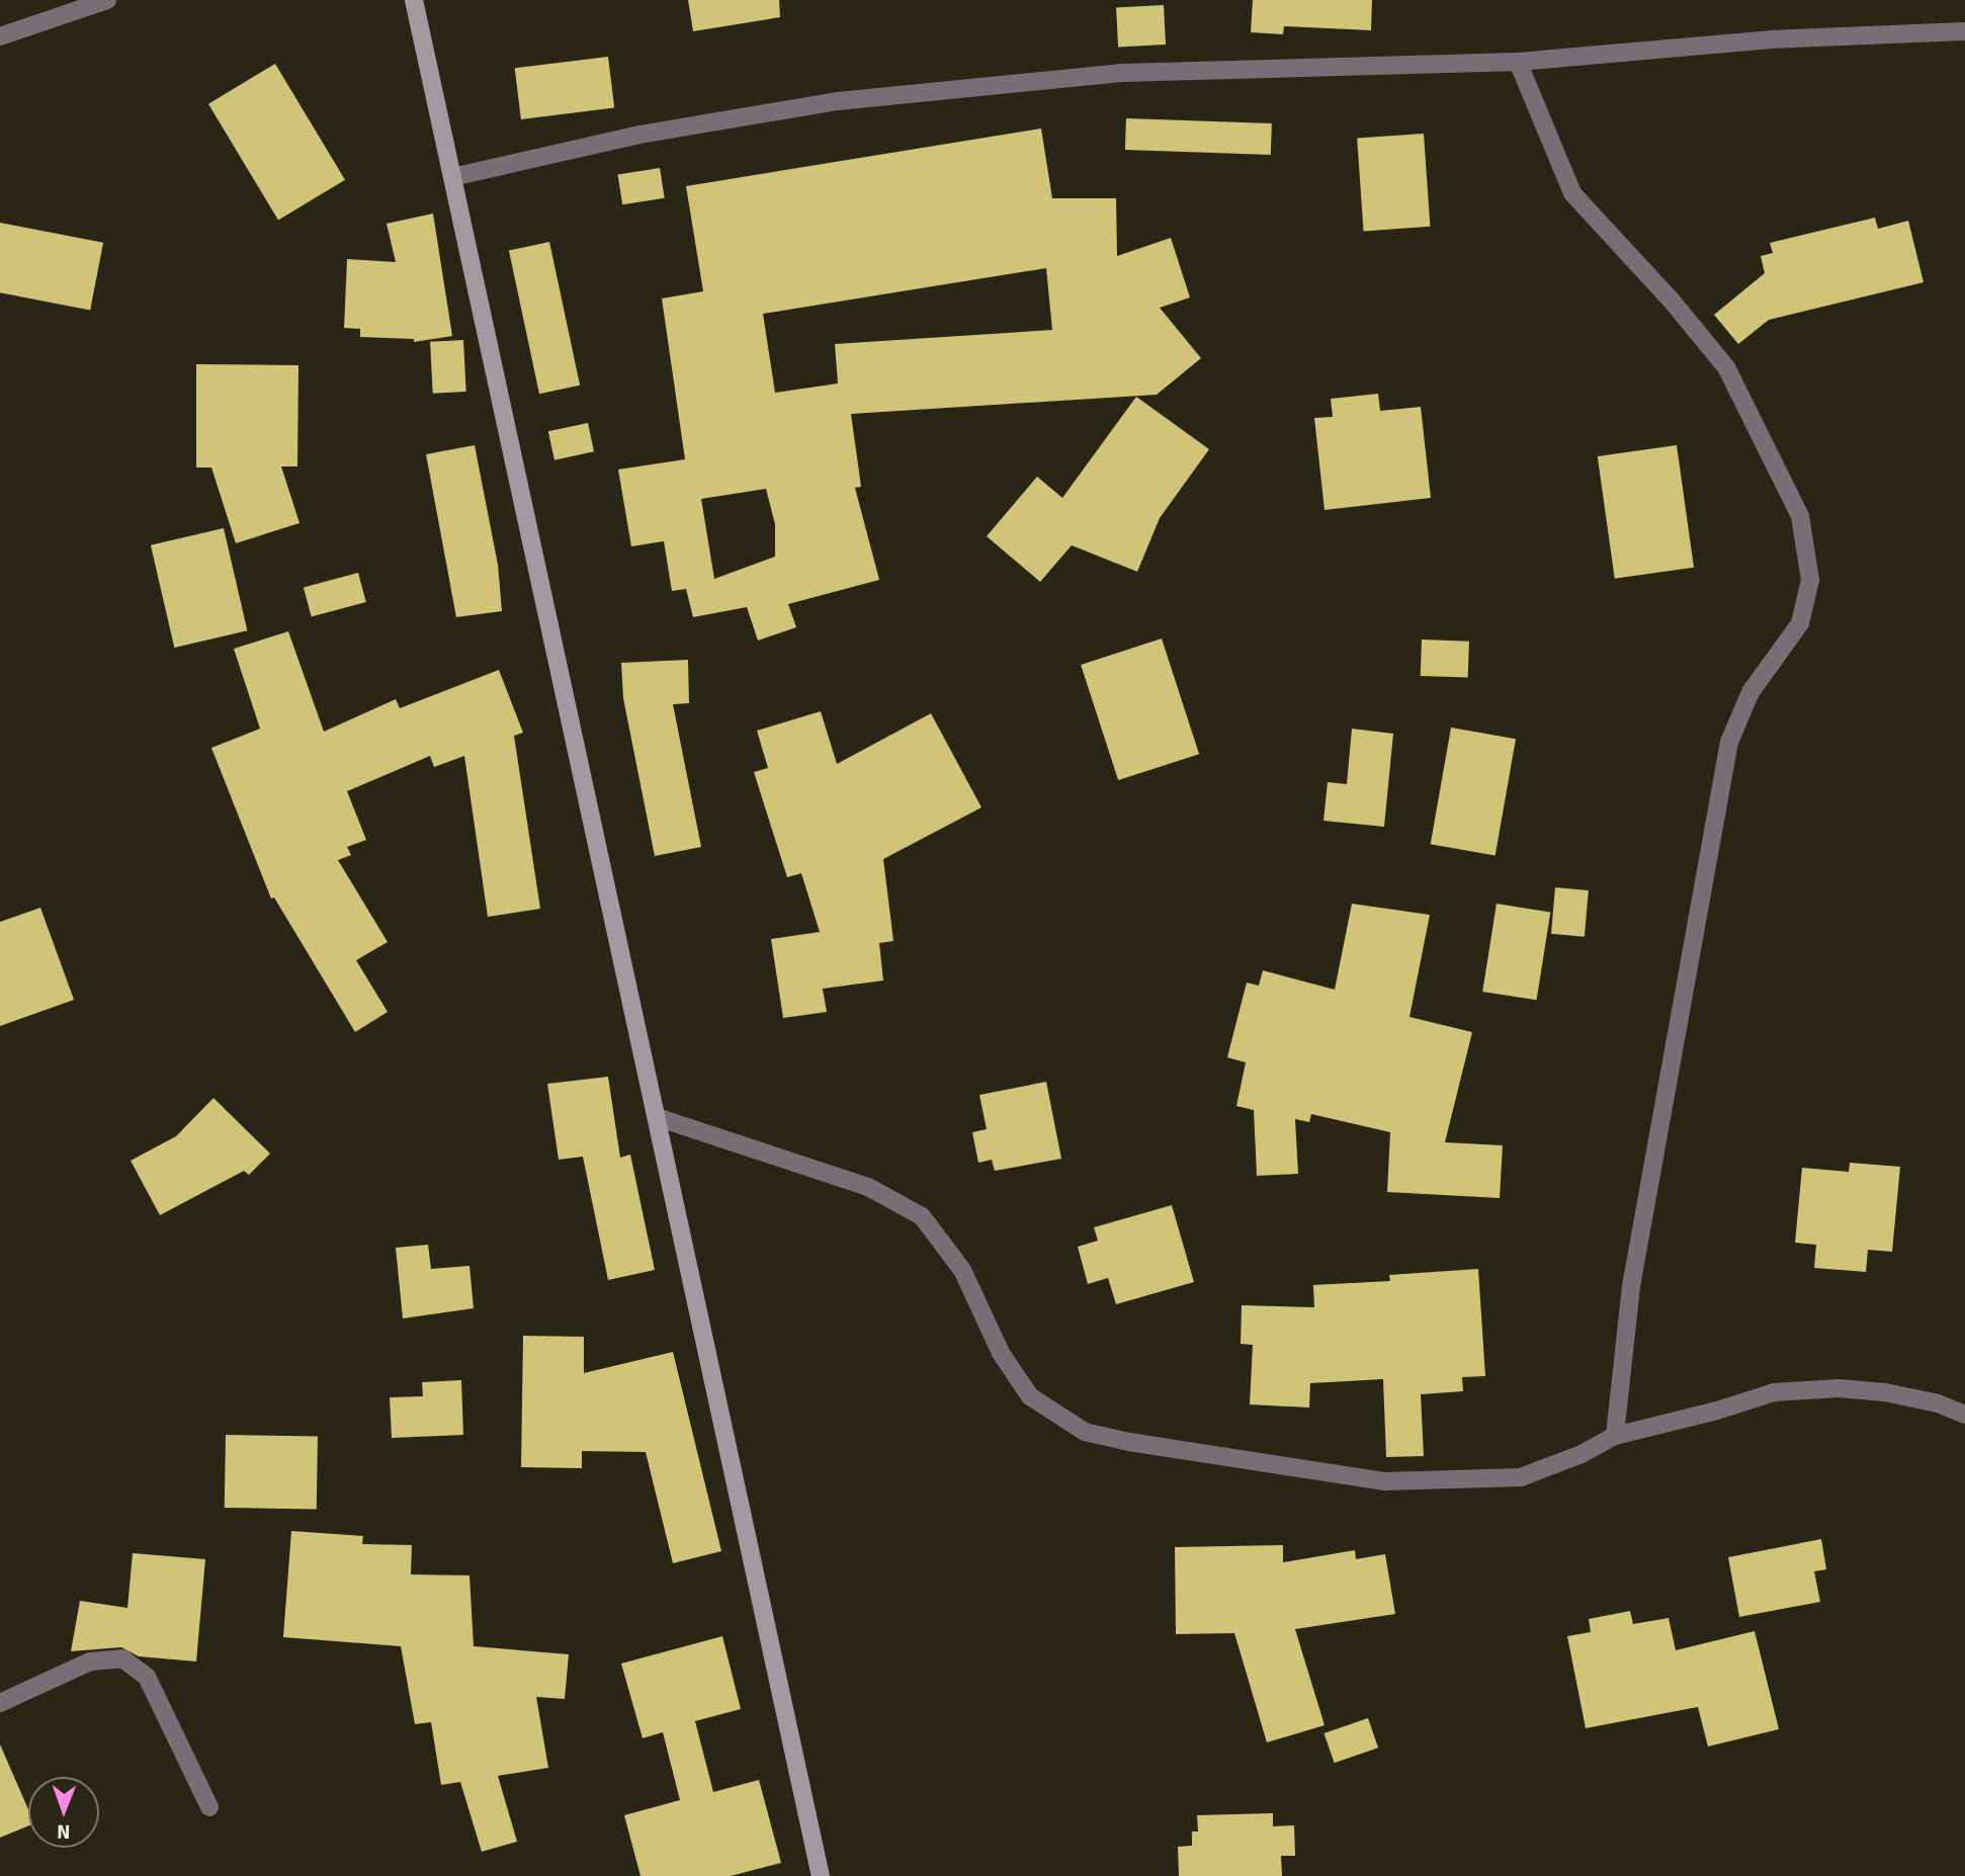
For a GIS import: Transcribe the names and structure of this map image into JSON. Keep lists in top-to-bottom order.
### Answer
{
  "north": "bottom"
}
